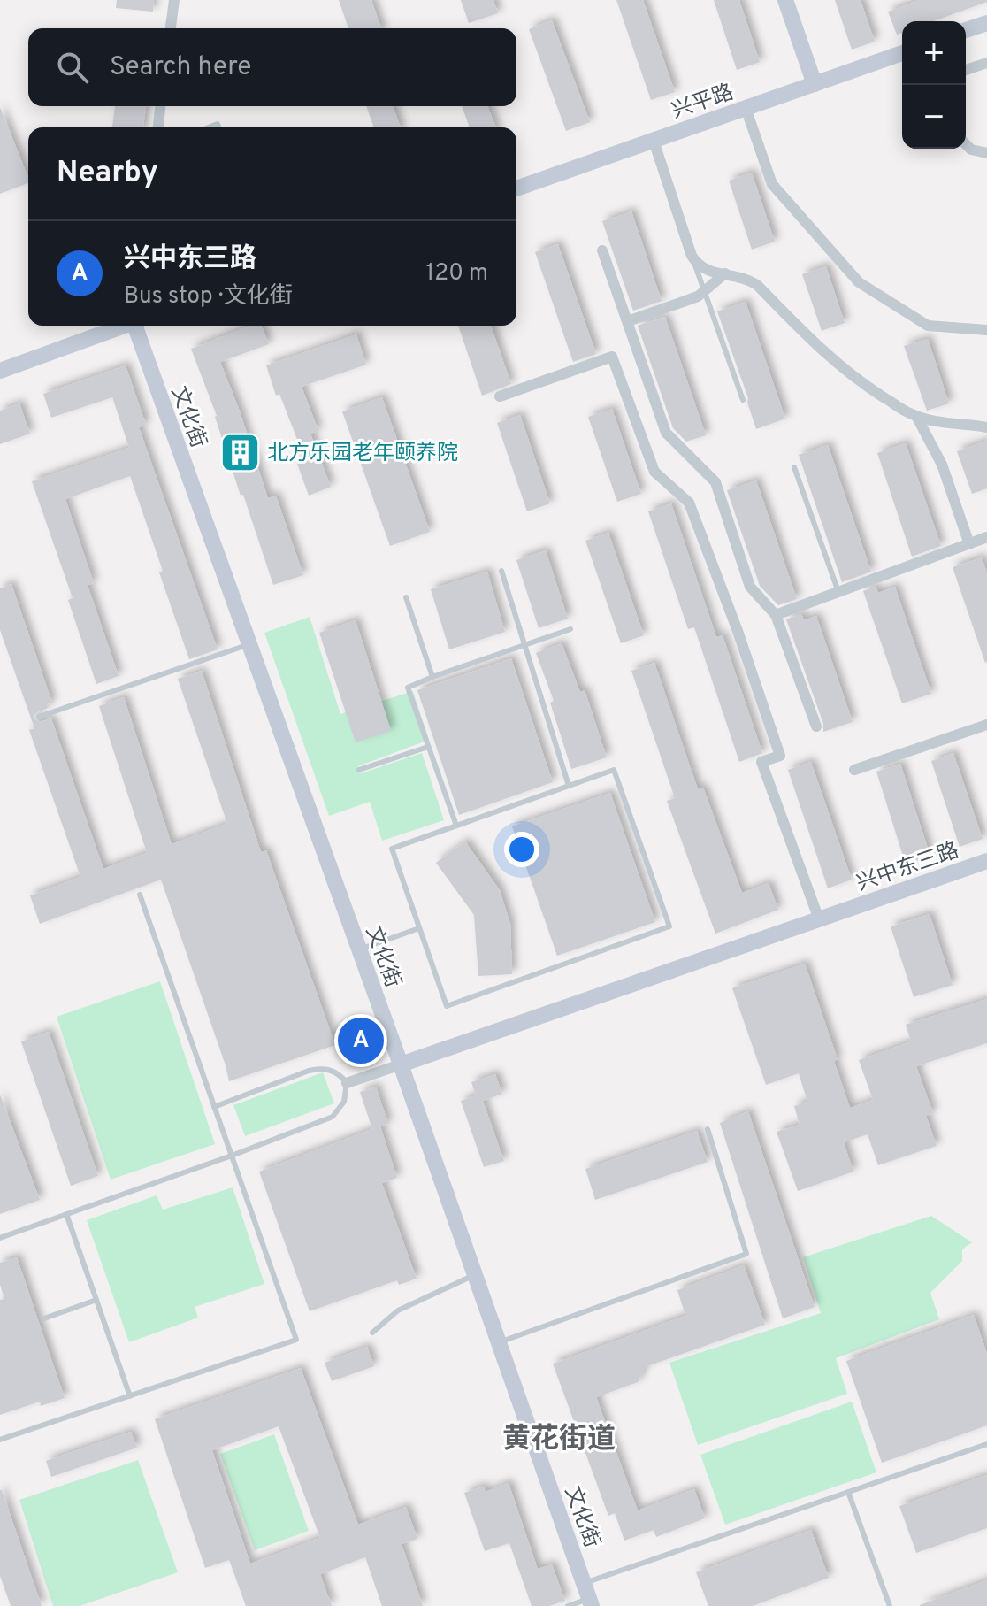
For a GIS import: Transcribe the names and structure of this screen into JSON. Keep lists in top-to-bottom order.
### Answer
{
  "streets": {
    "street": ["兴平路", "文化街", "兴中东三路"]
  },
  "crossings": [
    ["文化街", "兴中东三路"]
  ],
  "districts": ["黄花街道"],
  "places": {
    "building": ["北方乐园老年颐养院"]
  },
  "page": {
    "map_buttons": ["+", "−"],
    "search": "Search here",
    "heading": "Nearby",
    "list": [
      {
        "mark": "A",
        "name": "兴中东三路",
        "note": "Bus stop · 文化街",
        "value": "120 m"
      }
    ],
    "pins": "A"
  }
}
